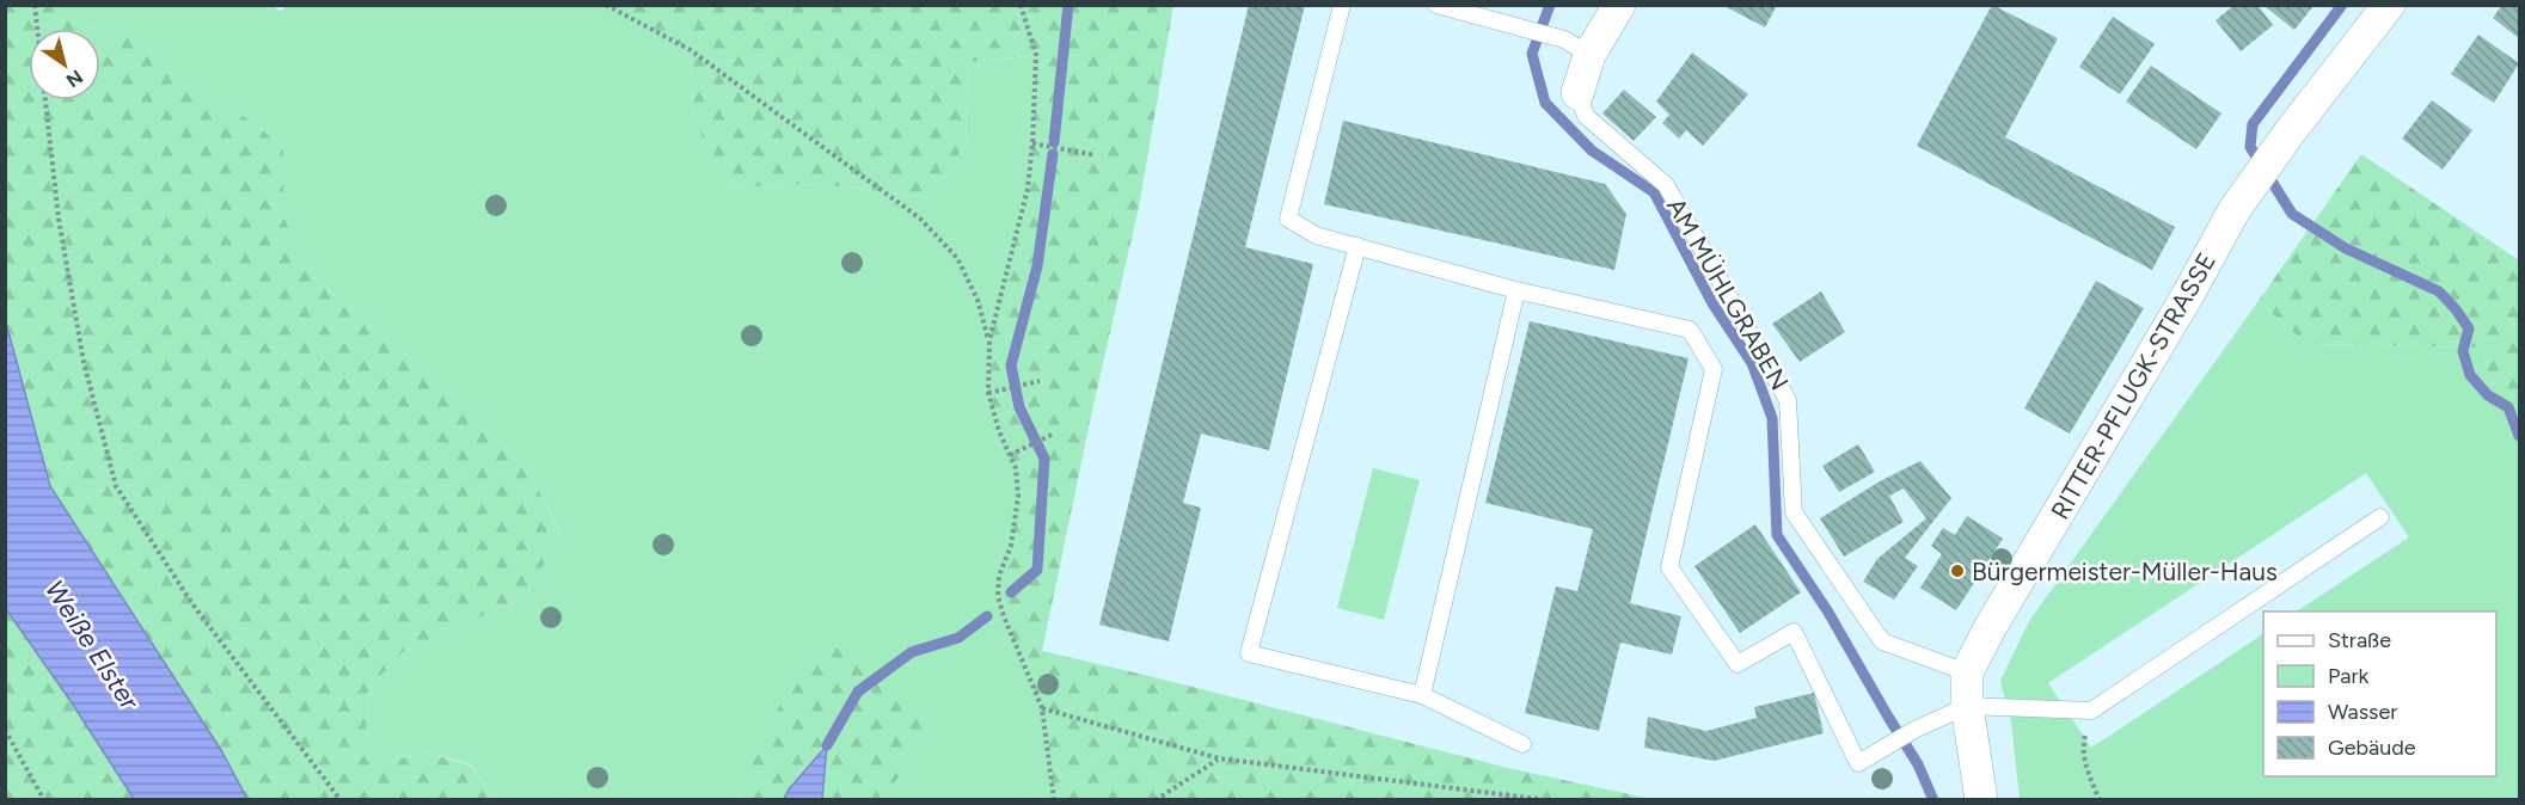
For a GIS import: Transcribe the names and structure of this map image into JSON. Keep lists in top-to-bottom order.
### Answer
{
  "streets": {
    "street": ["AM MÜHLGRABEN", "RITTER-PFLUGK-STRASSE"]
  },
  "crossings": [
    ["AM MÜHLGRABEN", "RITTER-PFLUGK-STRASSE"]
  ],
  "water": ["Weiße Elster"],
  "places": ["Bürgermeister-Müller-Haus"],
  "legend": [
    "Straße",
    "Park",
    "Wasser",
    "Gebäude"
  ],
  "north": "bottom right"
}
